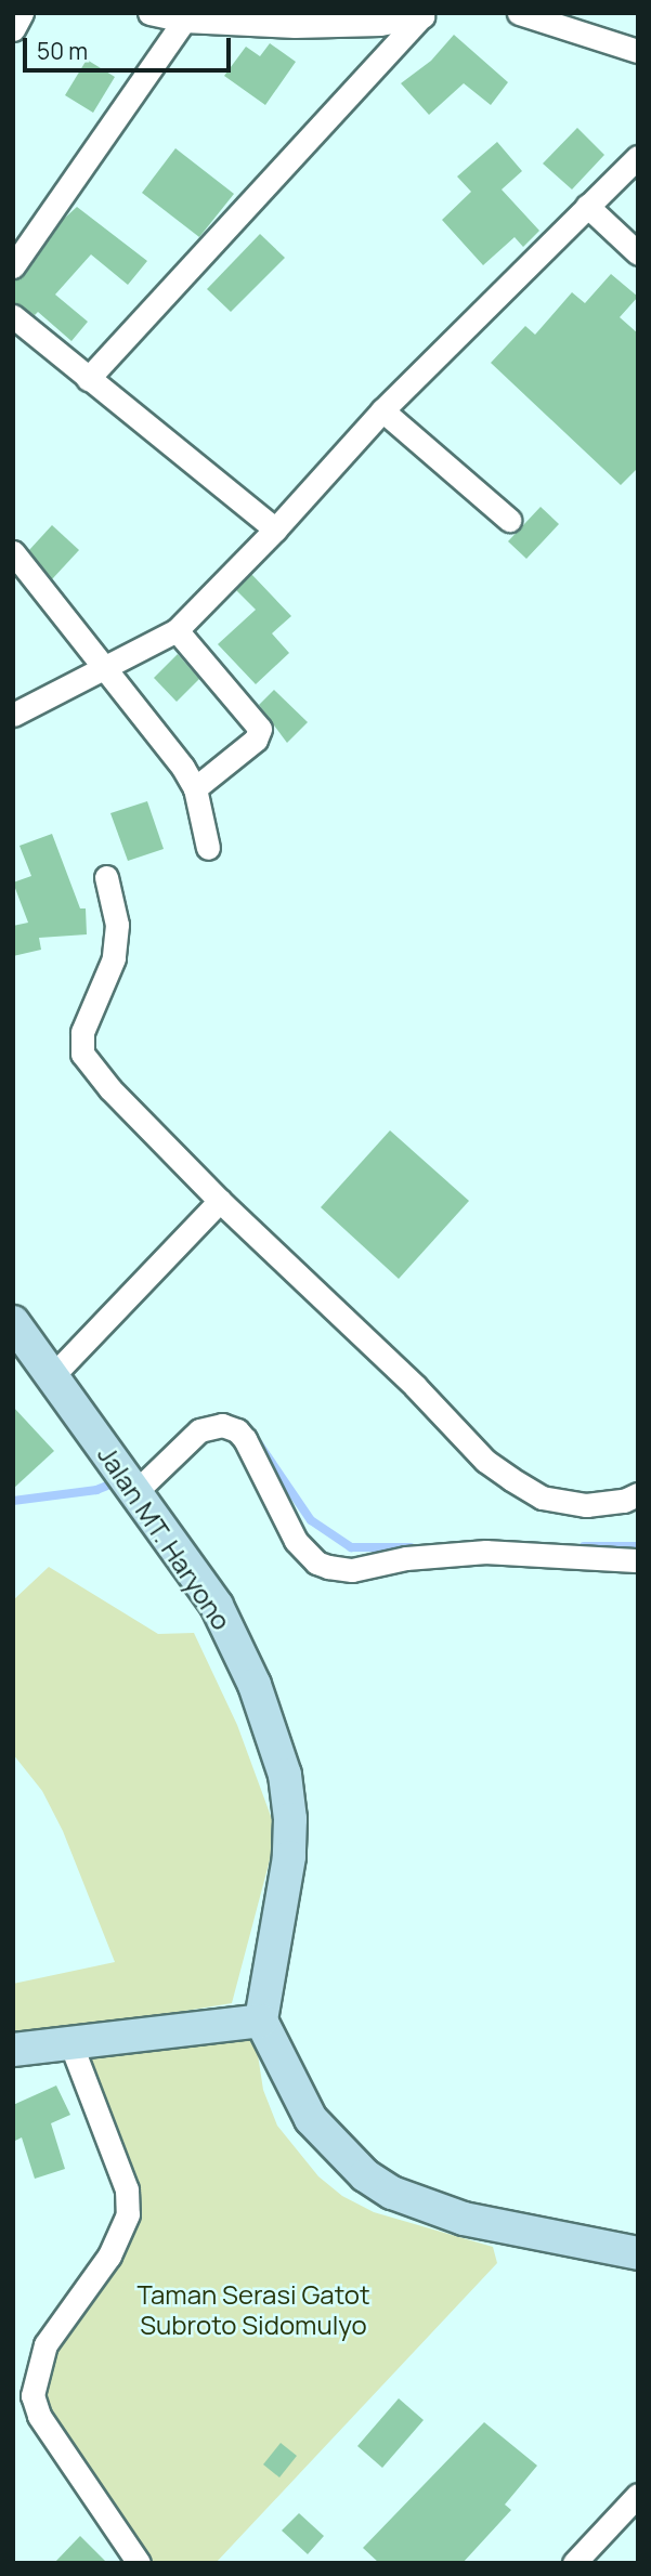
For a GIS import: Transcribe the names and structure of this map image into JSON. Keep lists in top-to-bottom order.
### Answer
{
  "streets": {
    "street": ["Jalan MT. Haryono"]
  },
  "parks": ["Taman Serasi Gatot Subroto Sidomulyo"],
  "scale_bar": "50 m"
}
